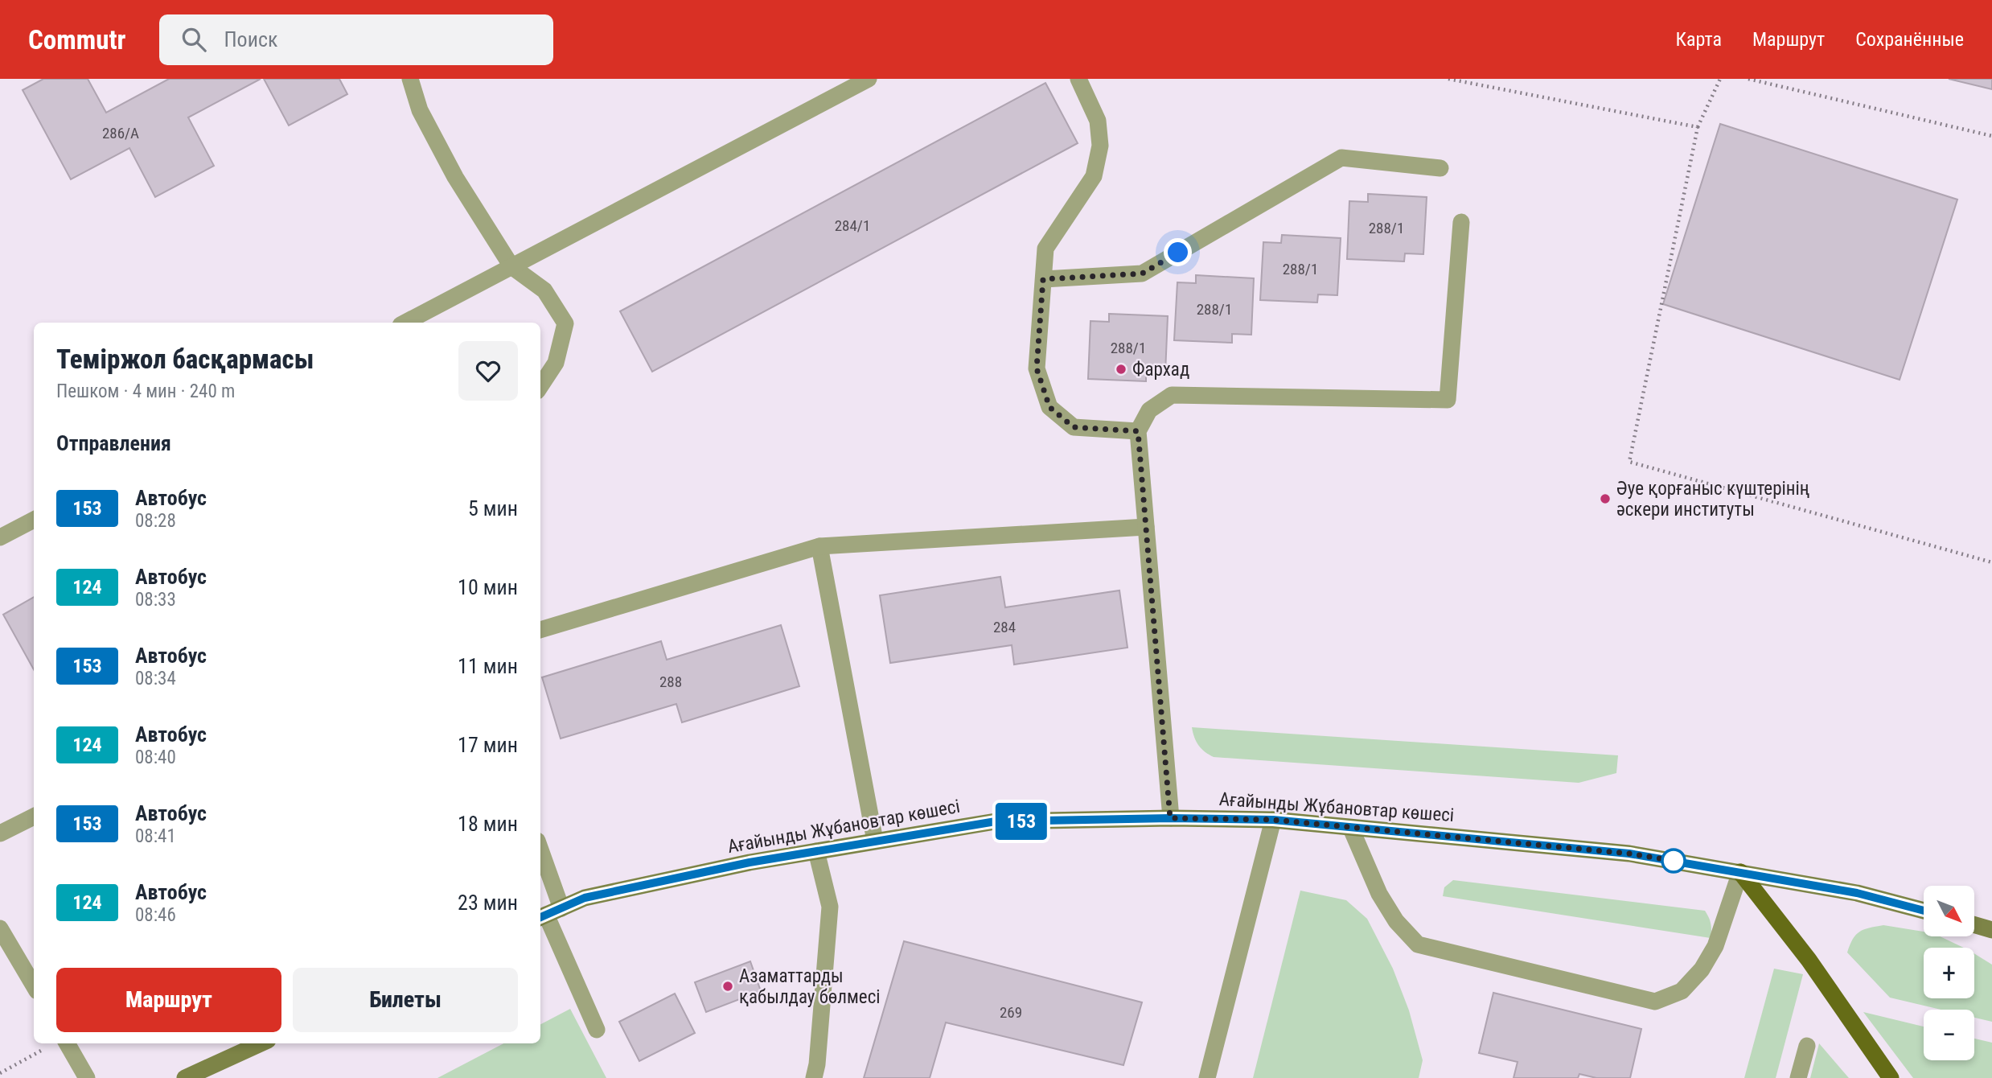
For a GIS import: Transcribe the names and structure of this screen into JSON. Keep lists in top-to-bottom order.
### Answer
{
  "streets": {
    "street": ["Ағайынды Жұбановтар көшесі"]
  },
  "places": ["Фархад", "Әуе қорғаныс күштерінің әскери институты", "Азаматтарды қабылдау бөлмесі"],
  "lines": ["bus line 153"],
  "house_numbers": [
    "286/А",
    "284/1",
    "288/1",
    "288/1",
    "288/1",
    "288/1",
    "284",
    "288",
    "269"
  ],
  "north": "bottom right",
  "page": {
    "header": "Commutr",
    "search": "Поиск",
    "nav": ["Карта", "Маршрут", "Сохранённые"],
    "on_map": "153",
    "heading": [
      ["Теміржол басқармасы", "Пешком · 4 мин · 240 m"],
      "Отправления"
    ],
    "list": [
      {
        "mark": "153",
        "name": "Автобус",
        "note": "08:28",
        "value": "5 мин"
      },
      {
        "mark": "124",
        "name": "Автобус",
        "note": "08:33",
        "value": "10 мин"
      },
      {
        "mark": "153",
        "name": "Автобус",
        "note": "08:34",
        "value": "11 мин"
      },
      {
        "mark": "124",
        "name": "Автобус",
        "note": "08:40",
        "value": "17 мин"
      },
      {
        "mark": "153",
        "name": "Автобус",
        "note": "08:41",
        "value": "18 мин"
      },
      {
        "mark": "124",
        "name": "Автобус",
        "note": "08:46",
        "value": "23 мин"
      }
    ],
    "map_buttons": ["+", "−"],
    "buttons": ["Маршрут", "Билеты"]
  }
}
